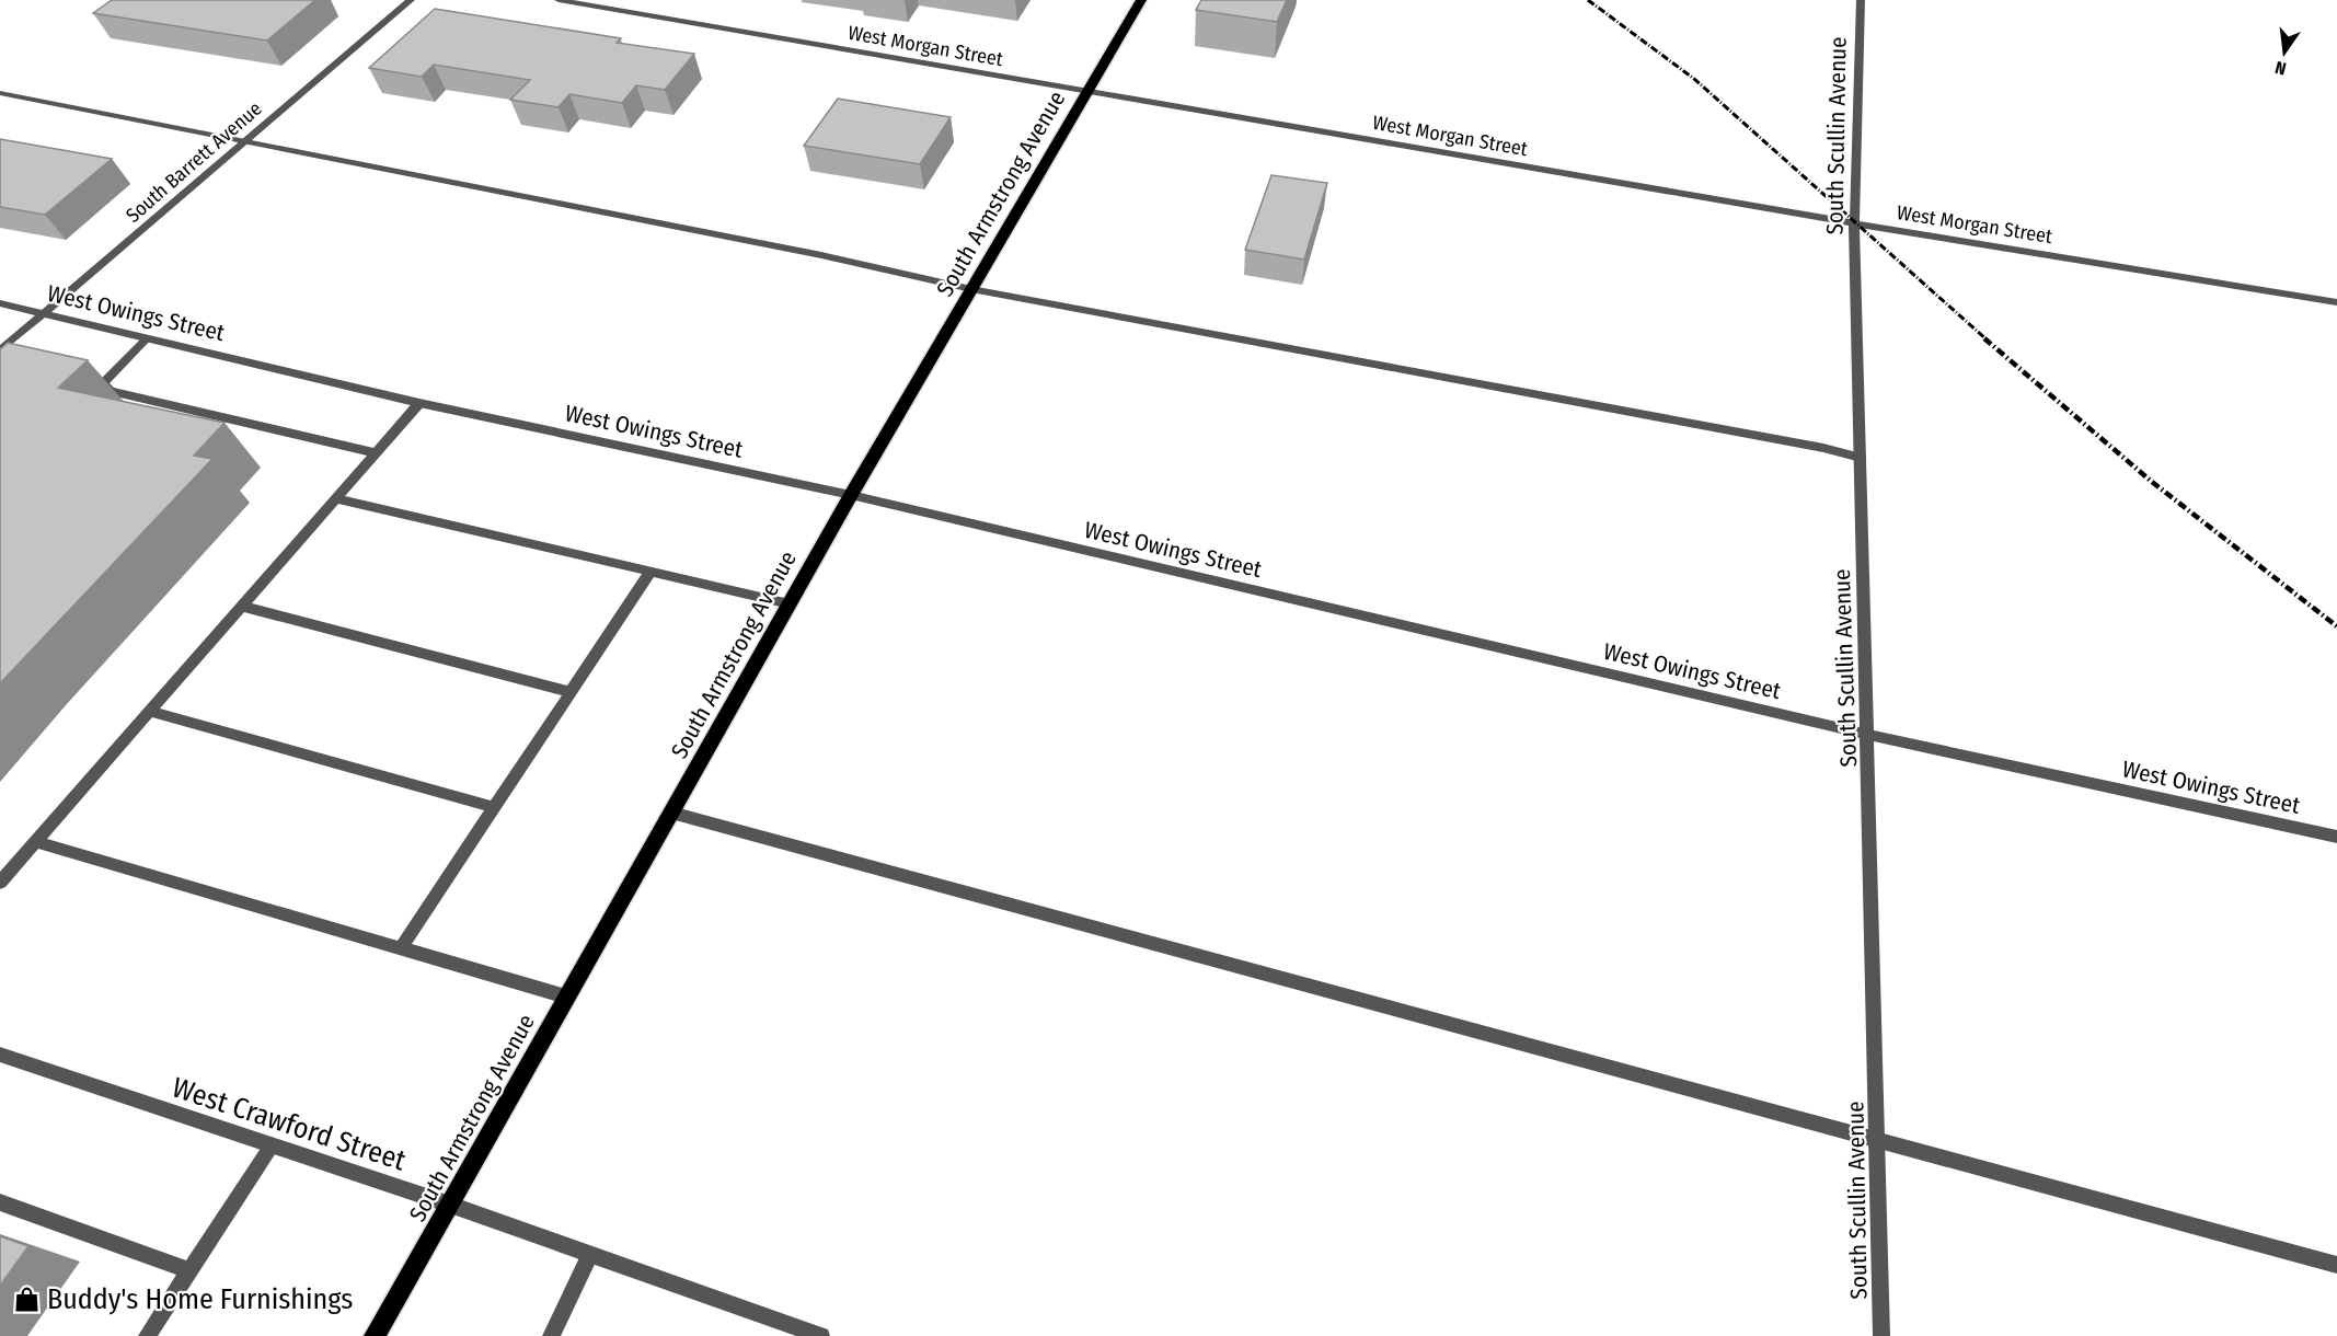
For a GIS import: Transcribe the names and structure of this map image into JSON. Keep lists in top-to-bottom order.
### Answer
{
  "streets": {
    "main road": ["South Armstrong Avenue"],
    "street": [
      "West Morgan Street",
      "South Scullin Avenue",
      "South Barrett Avenue",
      "West Owings Street",
      "West Crawford Street"
    ]
  },
  "crossings": [
    ["West Morgan Street", "South Scullin Avenue"],
    ["West Morgan Street", "South Armstrong Avenue"],
    ["South Scullin Avenue", "West Owings Street"],
    ["South Barrett Avenue", "West Owings Street"],
    ["South Armstrong Avenue", "West Owings Street"],
    ["South Armstrong Avenue", "West Crawford Street"]
  ],
  "places": {
    "shop": ["Buddy's Home Furnishings"]
  },
  "north": "bottom"
}
